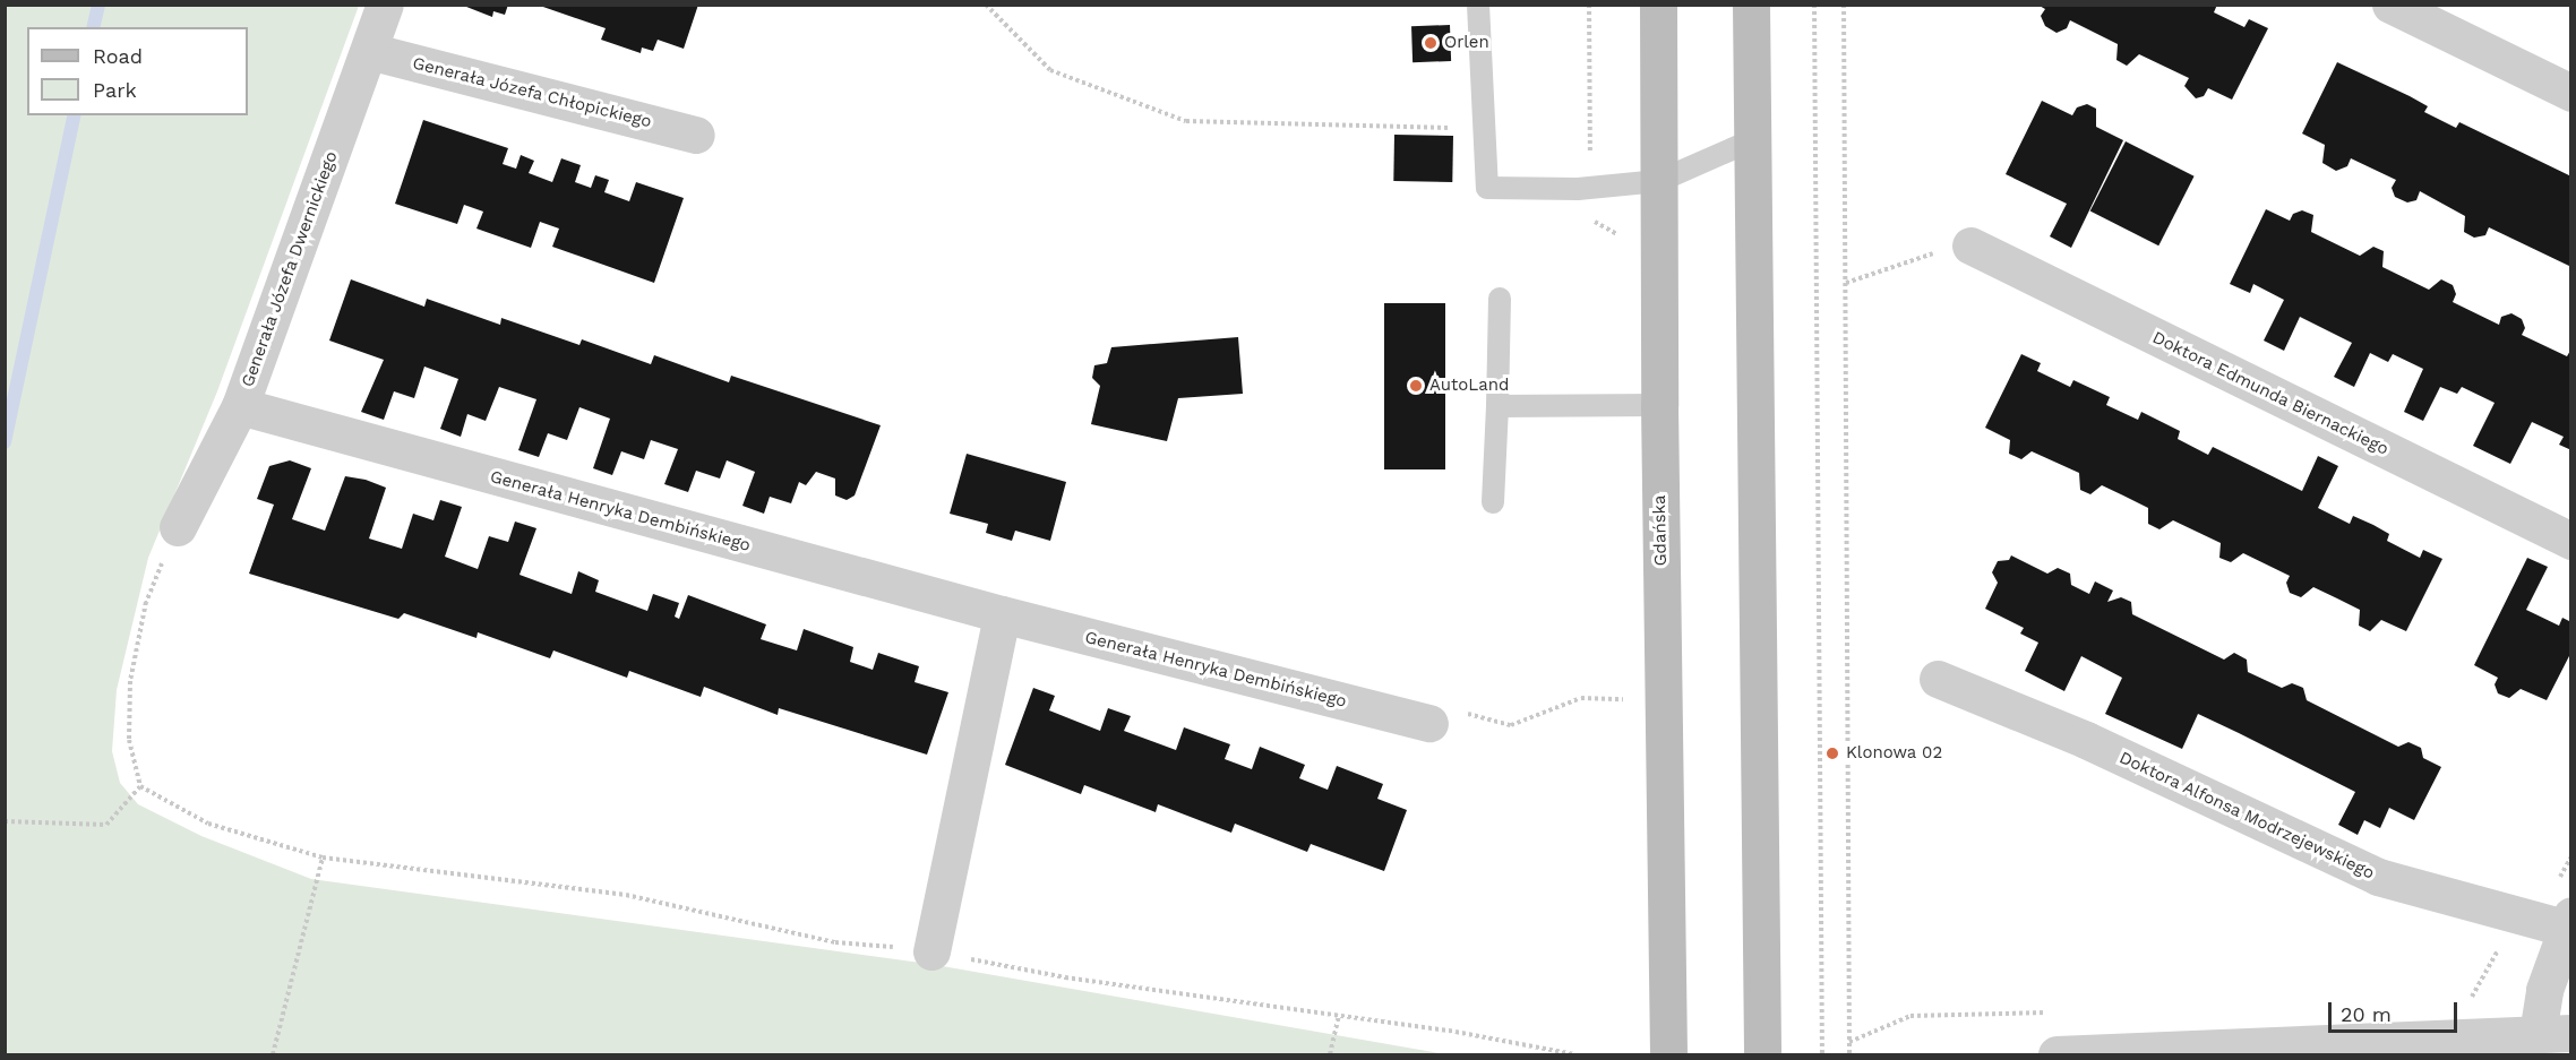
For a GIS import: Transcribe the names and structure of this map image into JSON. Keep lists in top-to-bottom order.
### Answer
{
  "streets": {
    "main road": ["Gdańska"],
    "street": [
      "Generała Józefa Chłopickiego",
      "Generała Józefa Dwernickiego",
      "Doktora Edmunda Biernackiego",
      "Generała Henryka Dembińskiego",
      "Doktora Alfonsa Modrzejewskiego"
    ]
  },
  "crossings": [
    ["Generała Józefa Chłopickiego", "Generała Józefa Dwernickiego"],
    ["Generała Józefa Dwernickiego", "Generała Henryka Dembińskiego"]
  ],
  "places": ["Orlen", "AutoLand", "Klonowa 02"],
  "legend": ["Road", "Park"],
  "scale_bar": "20 m"
}
